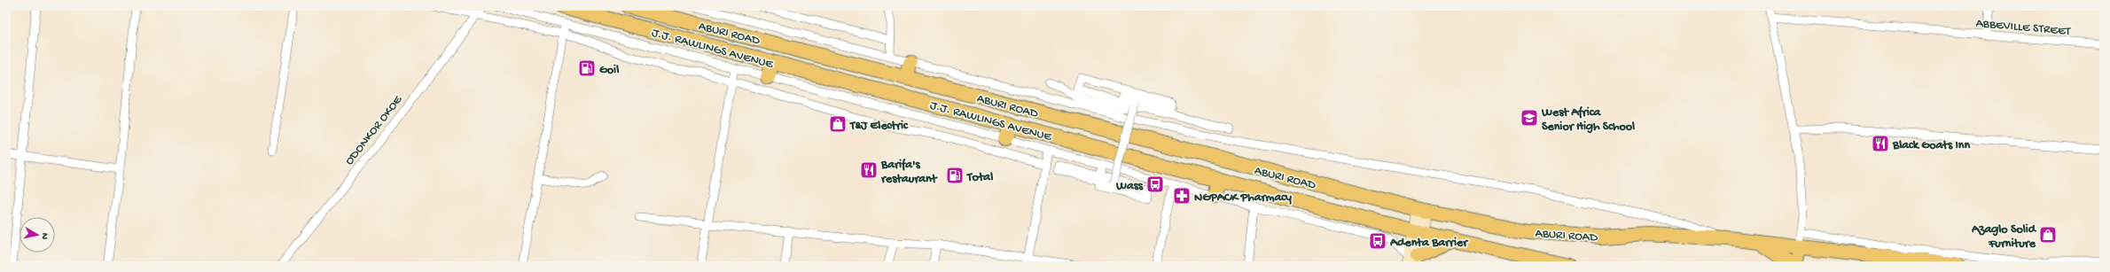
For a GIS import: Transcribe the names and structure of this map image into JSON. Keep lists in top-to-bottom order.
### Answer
{
  "streets": {
    "highway": ["ABURI ROAD", "J.J. RAWLINGS AVENUE"],
    "street": ["ABBEVILLE STREET", "ODONKOR OKOE"]
  },
  "places": {
    "fuel station": ["Goil", "Total"],
    "school or university": ["West Africa Senior High School"],
    "shop": ["T&J Electric", "Azaglo Solid Furniture"],
    "restaurant": ["Black Goats Inn", "Barifa's restaurant"],
    "bus stop": ["Wass", "Adenta Barrier"],
    "pharmacy": ["NGPACK Pharmacy"]
  },
  "north": "right"
}
